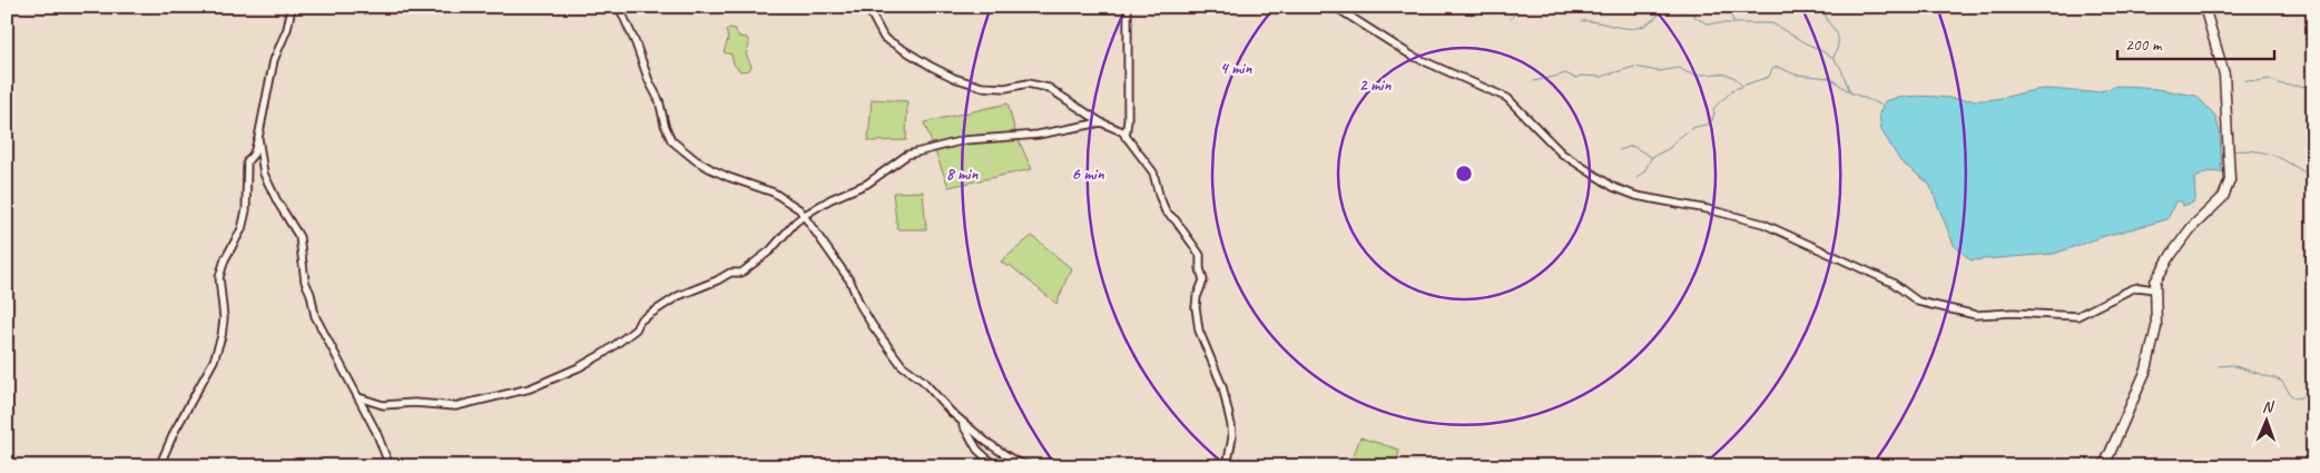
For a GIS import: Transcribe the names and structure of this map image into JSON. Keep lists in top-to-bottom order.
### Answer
{
  "scale_bar": "200 m",
  "north": "top",
  "rings": [
    "4 min",
    "2 min",
    "6 min",
    "8 min"
  ]
}
